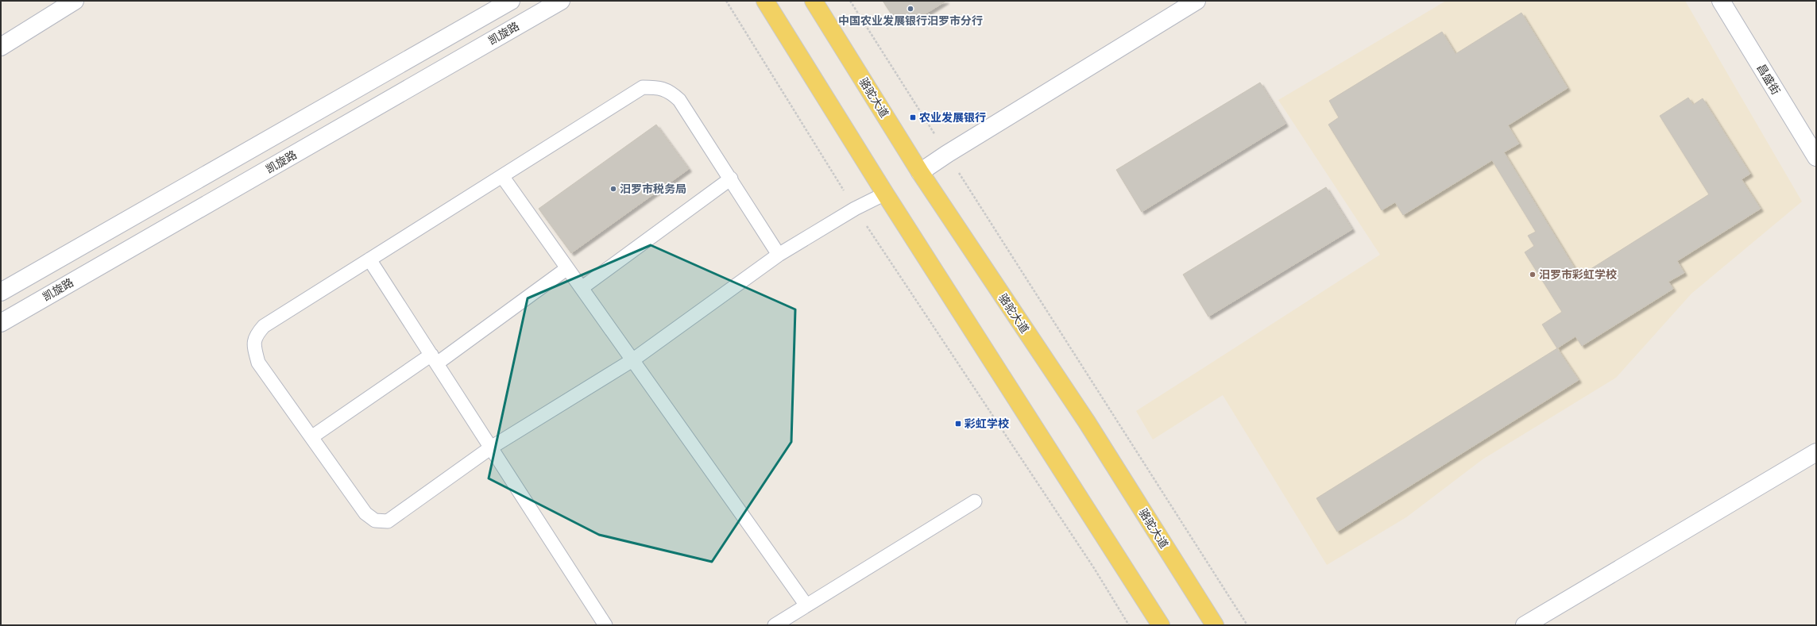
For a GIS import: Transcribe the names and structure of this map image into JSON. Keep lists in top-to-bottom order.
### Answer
{
  "streets": {
    "main road": ["骆驼大道"],
    "street": ["凯旋路", "昌盛街"]
  },
  "places": {
    "other": ["中国农业发展银行汨罗市分行", "汨罗市税务局", "汨罗市彩虹学校"],
    "transit": ["农业发展银行", "彩虹学校"]
  }
}
